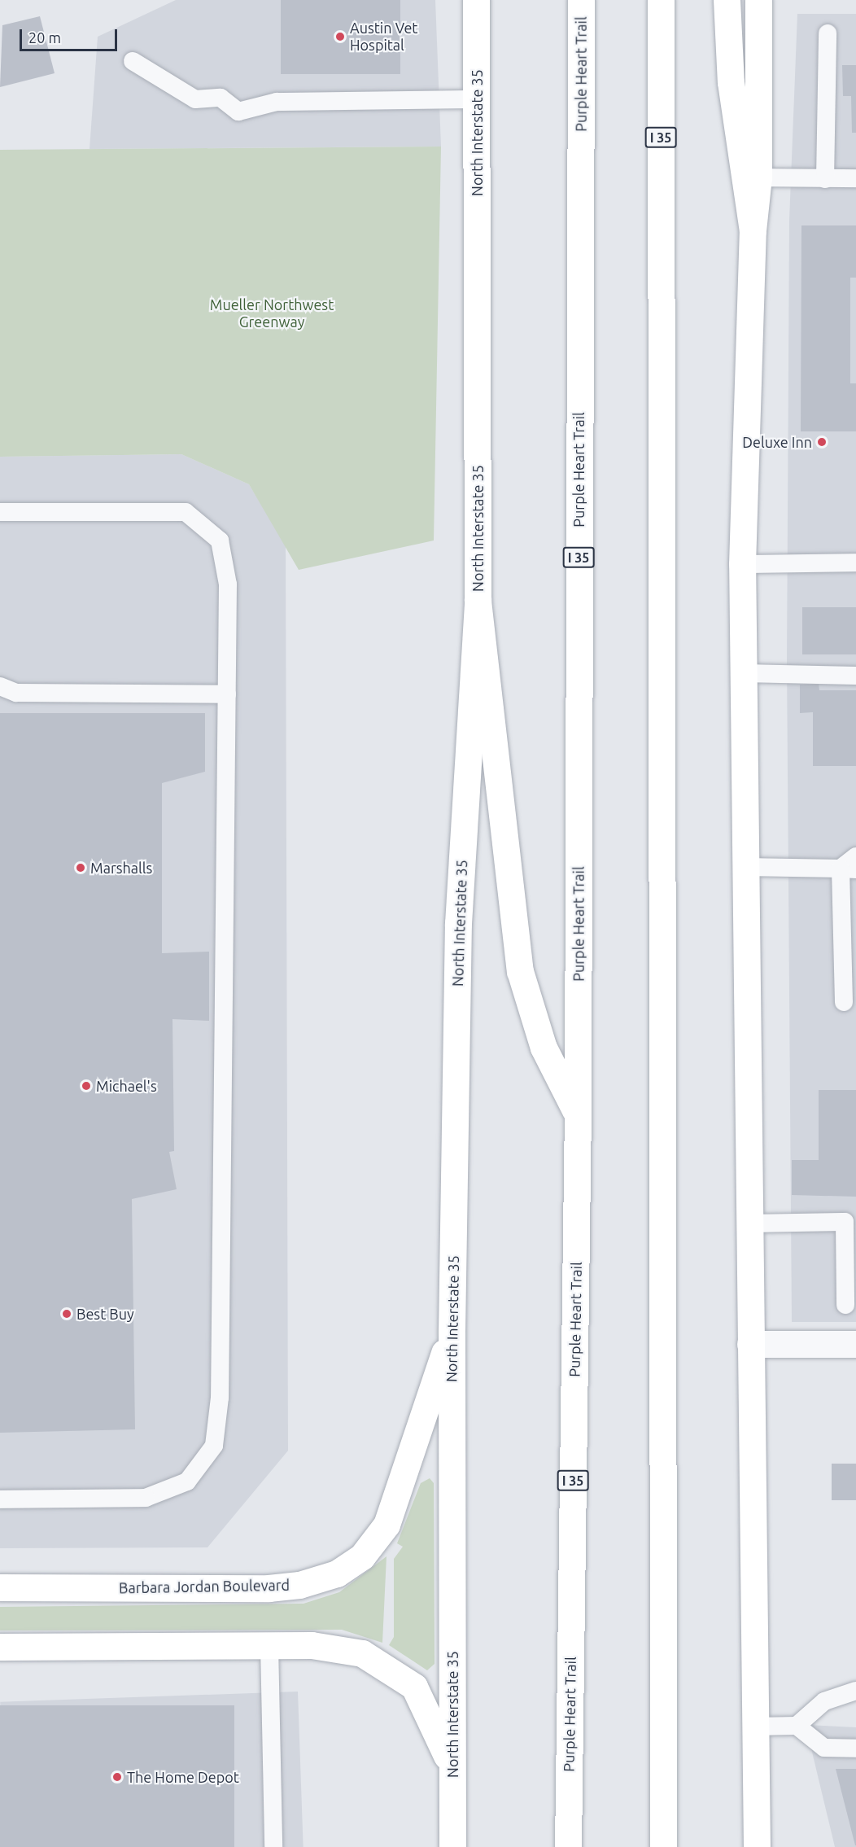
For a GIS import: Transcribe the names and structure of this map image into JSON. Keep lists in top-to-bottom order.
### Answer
{
  "streets": {
    "main road": [
      "Purple Heart Trail",
      "North Interstate 35",
      "I 35",
      "Barbara Jordan Boulevard"
    ]
  },
  "crossings": [
    ["North Interstate 35", "Barbara Jordan Boulevard"]
  ],
  "parks": ["Mueller Northwest Greenway"],
  "places": [
    "Austin Vet Hospital",
    "Deluxe Inn",
    "Marshalls",
    "Michael's",
    "Best Buy",
    "The Home Depot"
  ],
  "scale_bar": "20 m"
}
